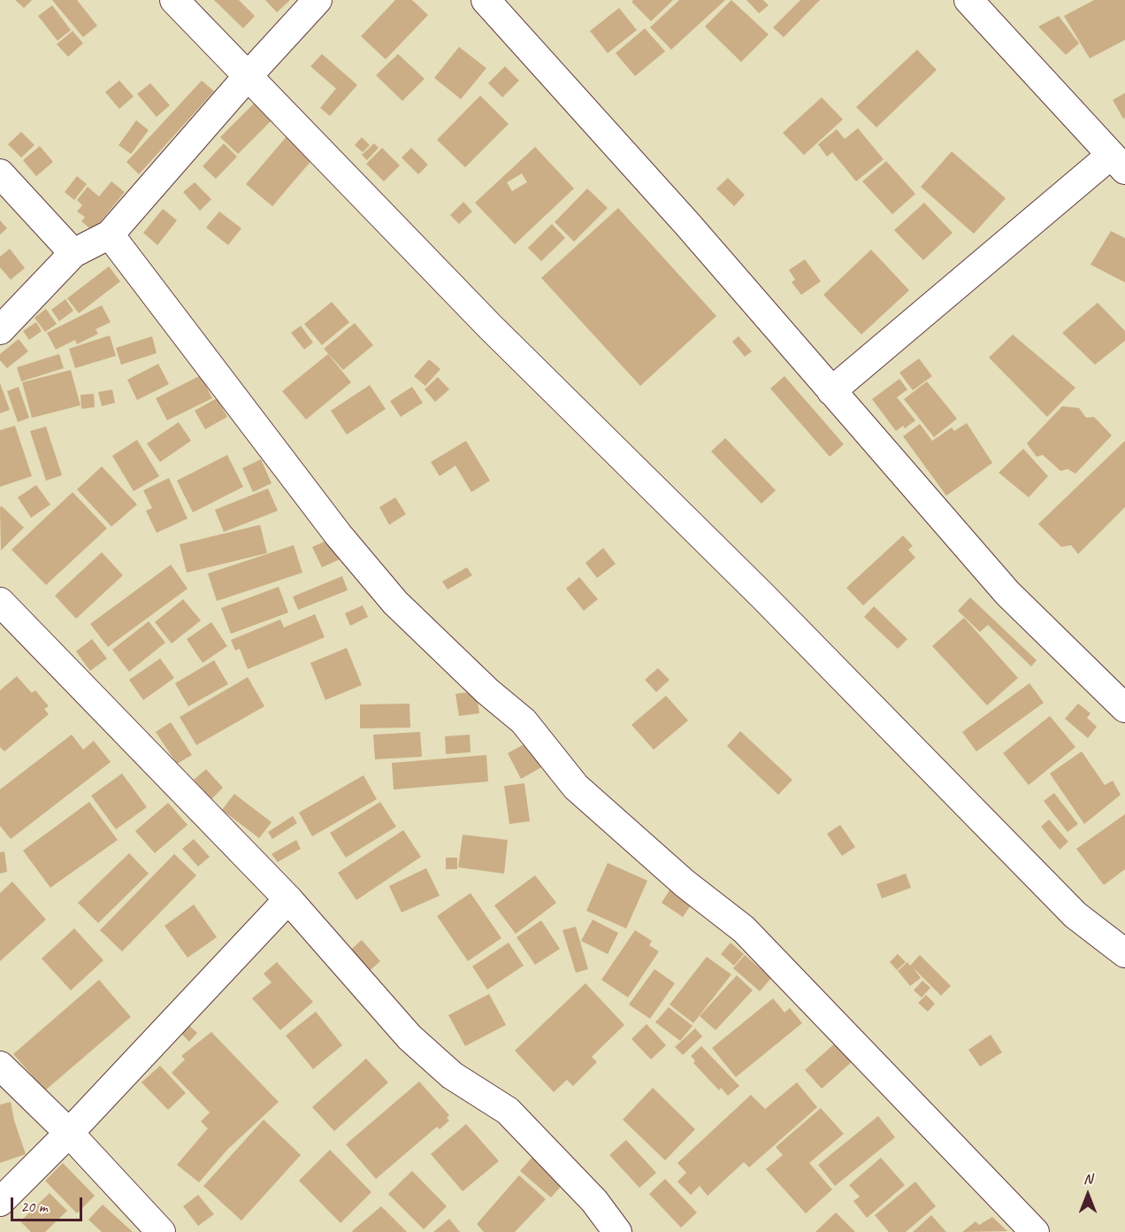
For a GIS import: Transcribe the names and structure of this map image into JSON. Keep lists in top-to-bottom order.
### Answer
{
  "scale_bar": "20 m",
  "north": "top"
}
